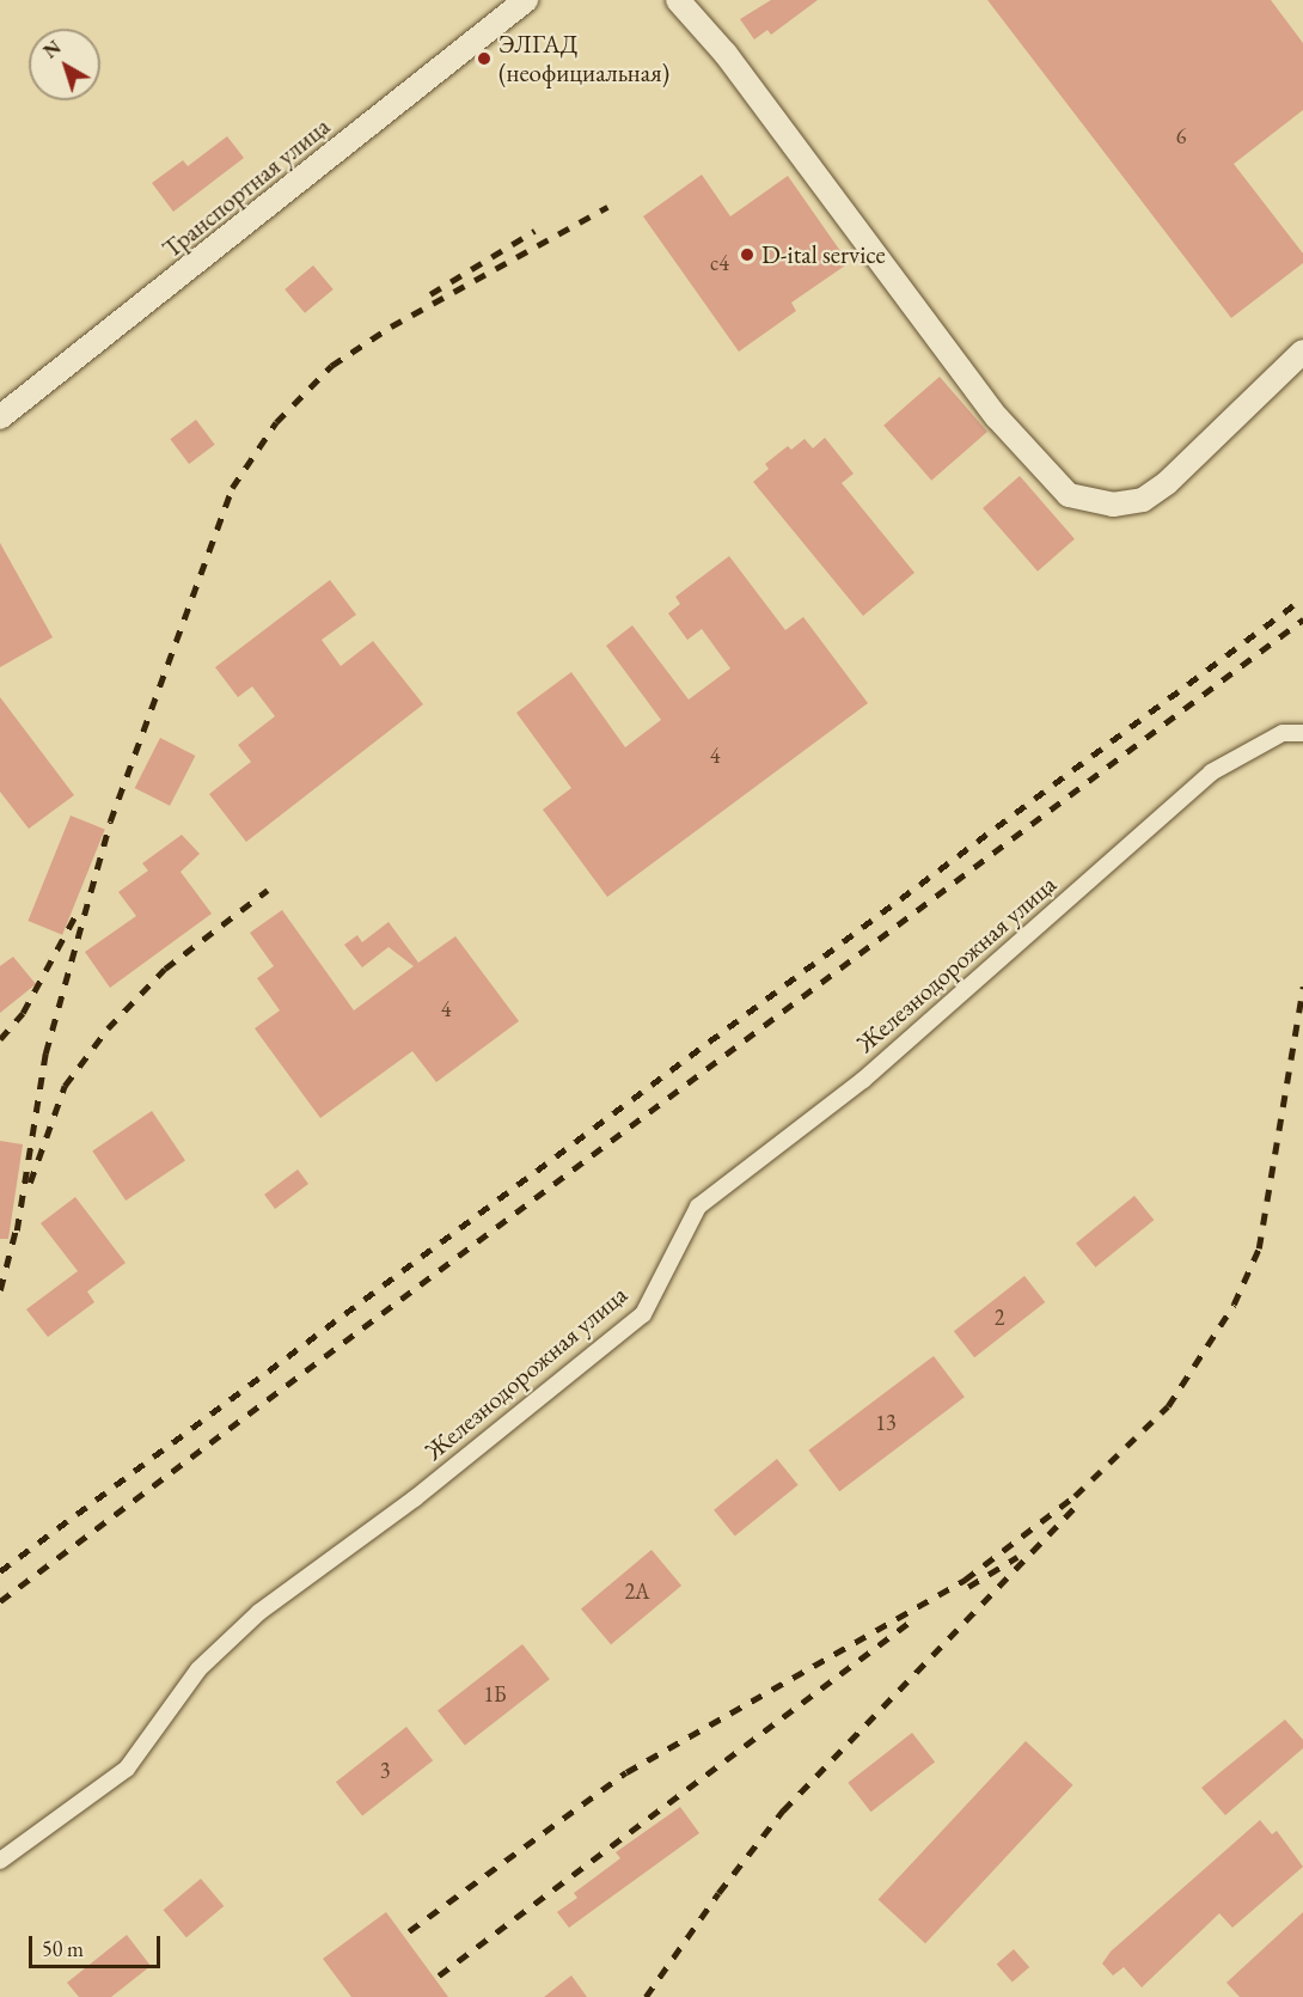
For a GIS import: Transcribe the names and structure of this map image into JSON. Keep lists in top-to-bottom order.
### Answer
{
  "streets": {
    "street": ["Транспортная улица", "Железнодорожная улица"]
  },
  "places": ["ЭЛГАД (неофициальная)", "D-ital service"],
  "house_numbers": [
    "6",
    "с4",
    "4",
    "4",
    "2",
    "13",
    "2А",
    "1Б",
    "3"
  ],
  "scale_bar": "50 m",
  "north": "top left"
}
